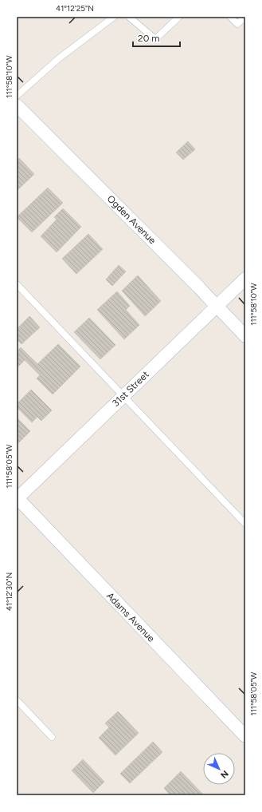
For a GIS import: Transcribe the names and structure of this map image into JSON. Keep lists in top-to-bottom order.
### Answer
{
  "streets": {
    "street": ["Ogden Avenue", "31st Street", "Adams Avenue"]
  },
  "crossings": [
    ["Ogden Avenue", "31st Street"],
    ["31st Street", "Adams Avenue"]
  ],
  "scale_bar": "20 m",
  "north": "bottom right",
  "coordinates": [
    "41°12'25\"N",
    "111°58'10\"W",
    "111°58'05\"W",
    "41°12'30\"N"
  ]
}
